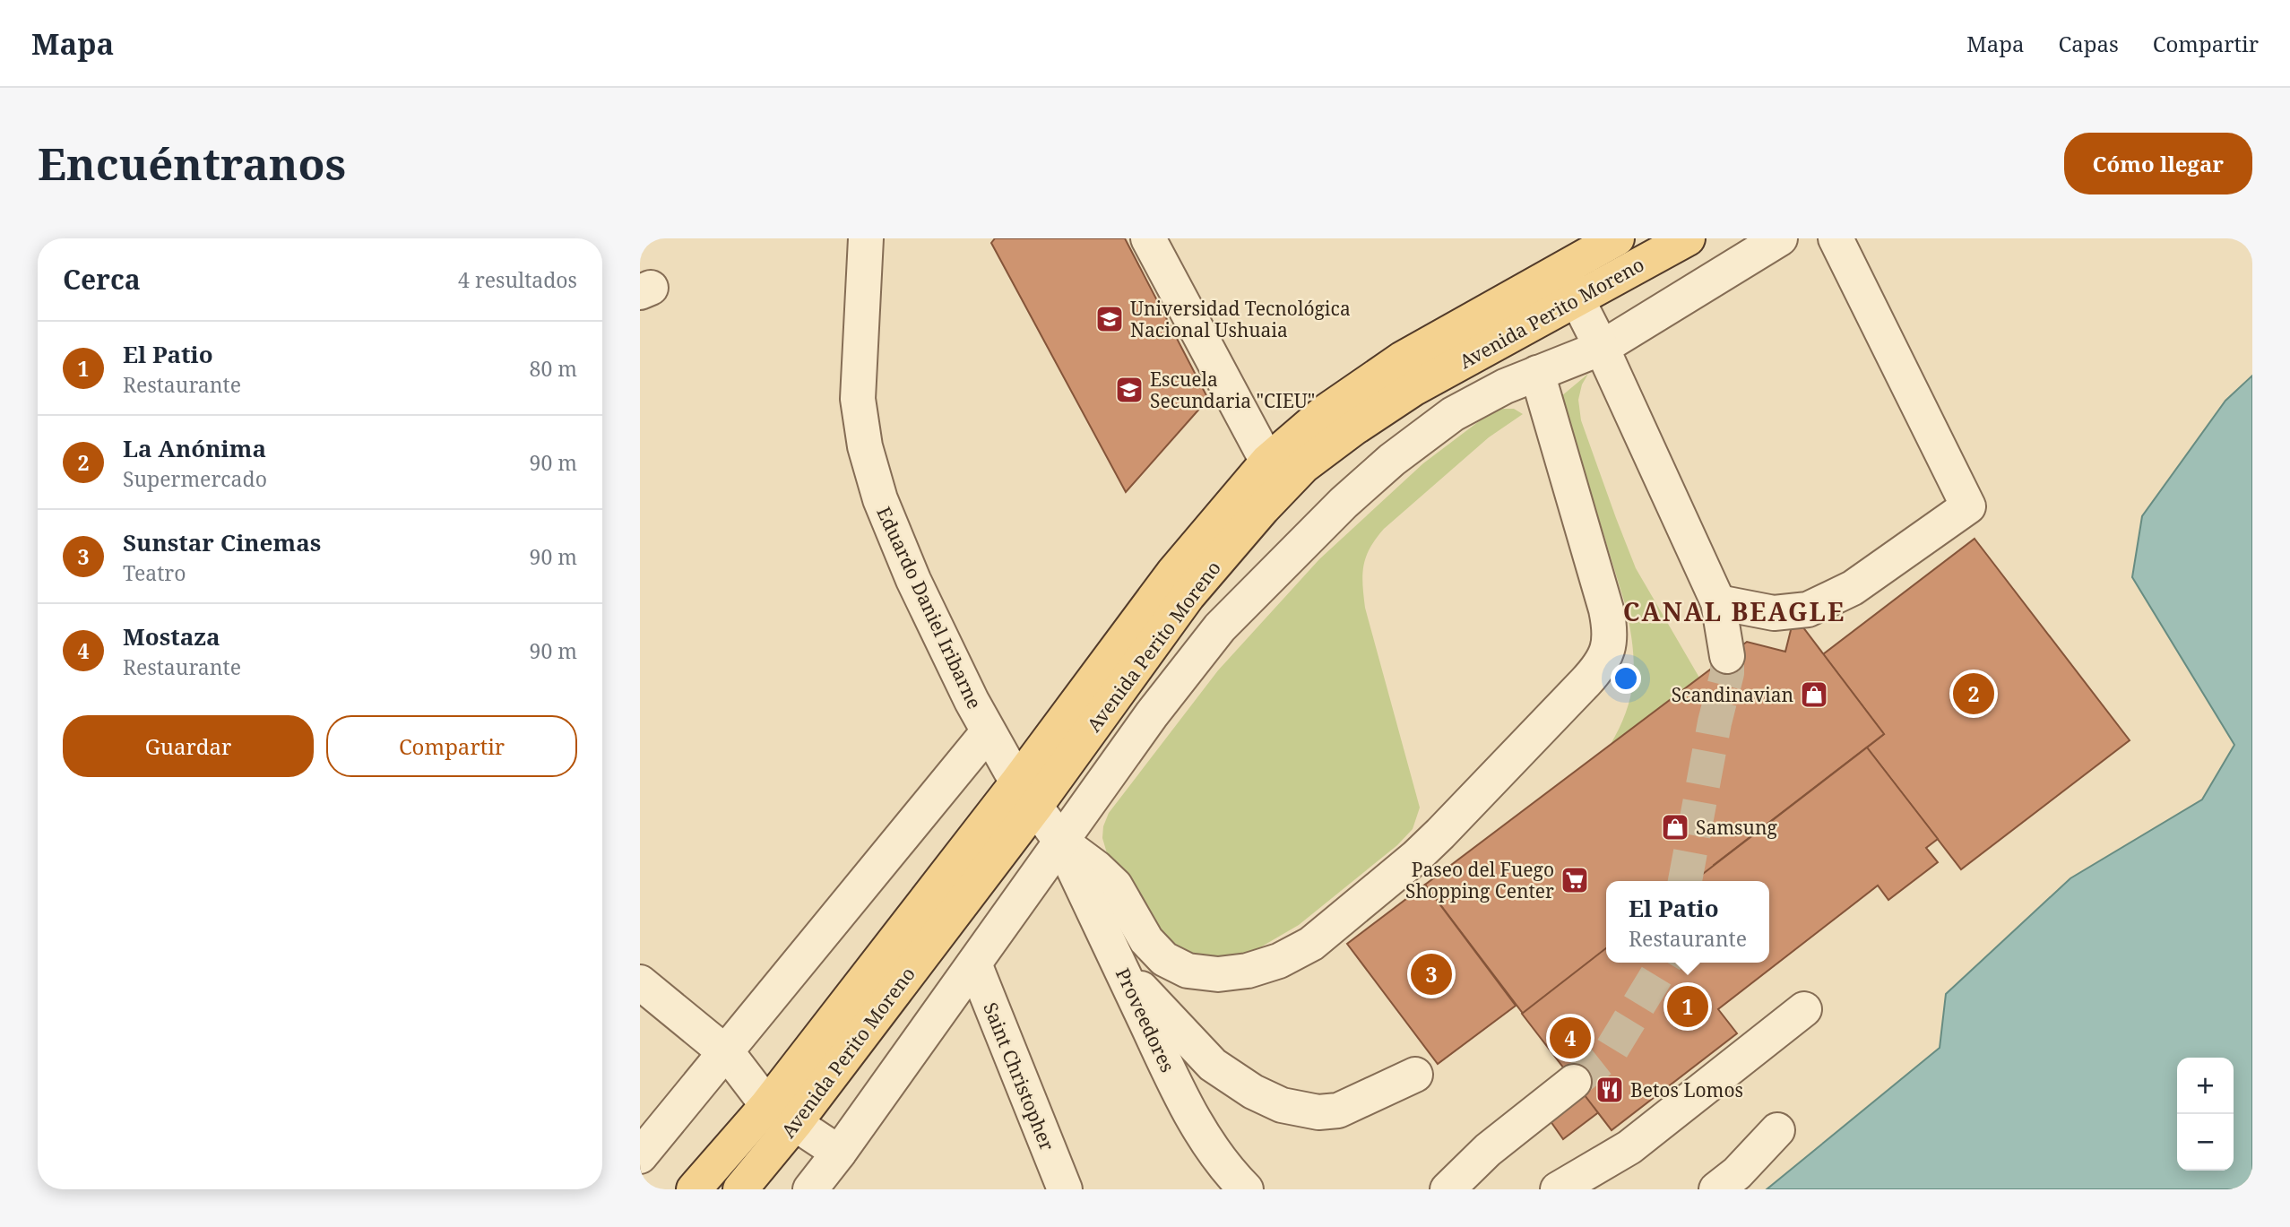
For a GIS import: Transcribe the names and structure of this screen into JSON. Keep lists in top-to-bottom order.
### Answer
{
  "streets": {
    "main road": ["Avenida Perito Moreno"],
    "street": ["Eduardo Daniel Iribarne", "Proveedores", "Saint Christopher"]
  },
  "crossings": [
    ["Avenida Perito Moreno", "Eduardo Daniel Iribarne"],
    ["Eduardo Daniel Iribarne", "Proveedores"]
  ],
  "districts": ["CANAL BEAGLE"],
  "places": {
    "school or university": ["Universidad Tecnológica Nacional Ushuaia", "Escuela Secundaria \"CIEU\""],
    "shop": ["Scandinavian", "Samsung"],
    "supermarket": ["Paseo del Fuego Shopping Center"],
    "restaurant": ["Betos Lomos"]
  },
  "page": {
    "header": "Mapa",
    "nav": ["Mapa", "Capas", "Compartir"],
    "buttons": [
      "Cómo llegar",
      ["Guardar", "Compartir"]
    ],
    "title": "Encuéntranos",
    "heading": ["Cerca", "4 resultados"],
    "list": [
      {
        "mark": "1",
        "name": "El Patio",
        "note": "Restaurante",
        "value": "80 m"
      },
      {
        "mark": "2",
        "name": "La Anónima",
        "note": "Supermercado",
        "value": "90 m"
      },
      {
        "mark": "3",
        "name": "Sunstar Cinemas",
        "note": "Teatro",
        "value": "90 m"
      },
      {
        "mark": "4",
        "name": "Mostaza",
        "note": "Restaurante",
        "value": "90 m"
      }
    ],
    "pins": [
      "2",
      "3",
      "1",
      "4"
    ],
    "popup": ["El Patio", "Restaurante"],
    "map_buttons": ["+", "−"]
  }
}
